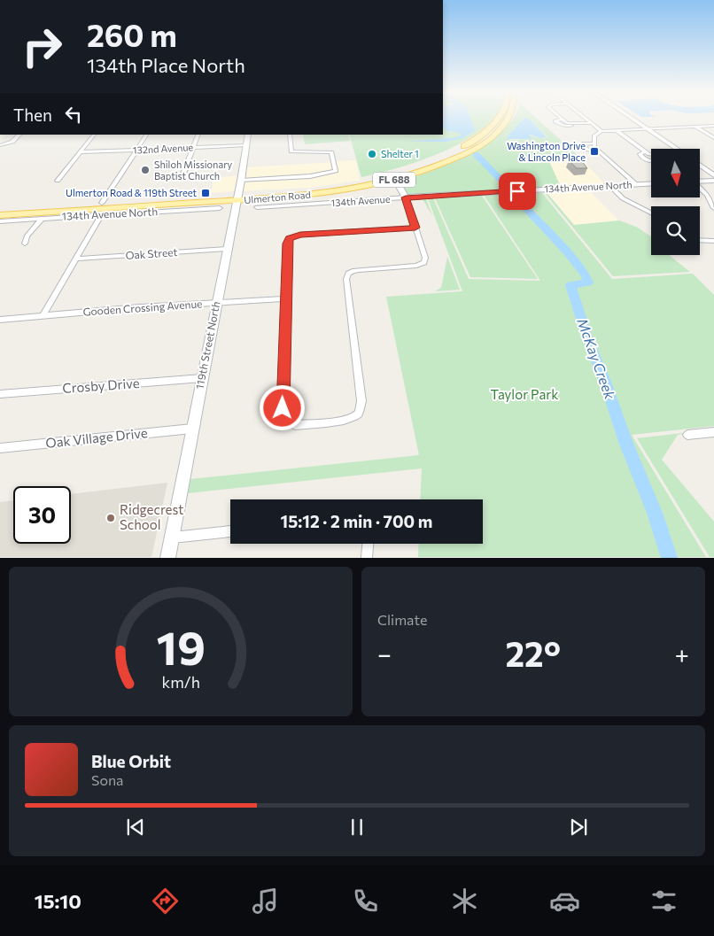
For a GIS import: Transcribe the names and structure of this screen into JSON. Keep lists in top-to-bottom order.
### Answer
{
  "streets": {
    "main road": ["FL 688", "Ulmerton Road"],
    "street": [
      "132nd Avenue",
      "134th Avenue North",
      "134th Avenue",
      "Oak Street",
      "Gooden Crossing Avenue",
      "119th Street North",
      "Crosby Drive",
      "Oak Village Drive"
    ]
  },
  "crossings": [
    ["132nd Avenue", "119th Street North"],
    ["134th Avenue North", "Ulmerton Road"],
    ["134th Avenue North", "134th Avenue"],
    ["Ulmerton Road", "119th Street North"],
    ["Oak Street", "119th Street North"],
    ["Gooden Crossing Avenue", "119th Street North"],
    ["119th Street North", "Crosby Drive"],
    ["119th Street North", "Oak Village Drive"]
  ],
  "water": ["McKay Creek"],
  "parks": ["Taylor Park"],
  "places": {
    "transit": ["Washington Drive & Lincoln Place", "Ulmerton Road & 119th Street"],
    "other": ["Shelter 1", "Shiloh Missionary Baptist Church", "Ridgecrest School"]
  },
  "north": "bottom",
  "page": {
    "turn": ["260 m", "134th Place North"],
    "then": "Then",
    "limit": "30",
    "trip": "15:12 · 2 min · 700 m",
    "tile": "Climate",
    "heat": ["−", "22°", "+"],
    "song": ["Blue Orbit", "Sona"],
    "tabs": "15:10",
    "gauge": ["19", "km/h"]
  }
}
